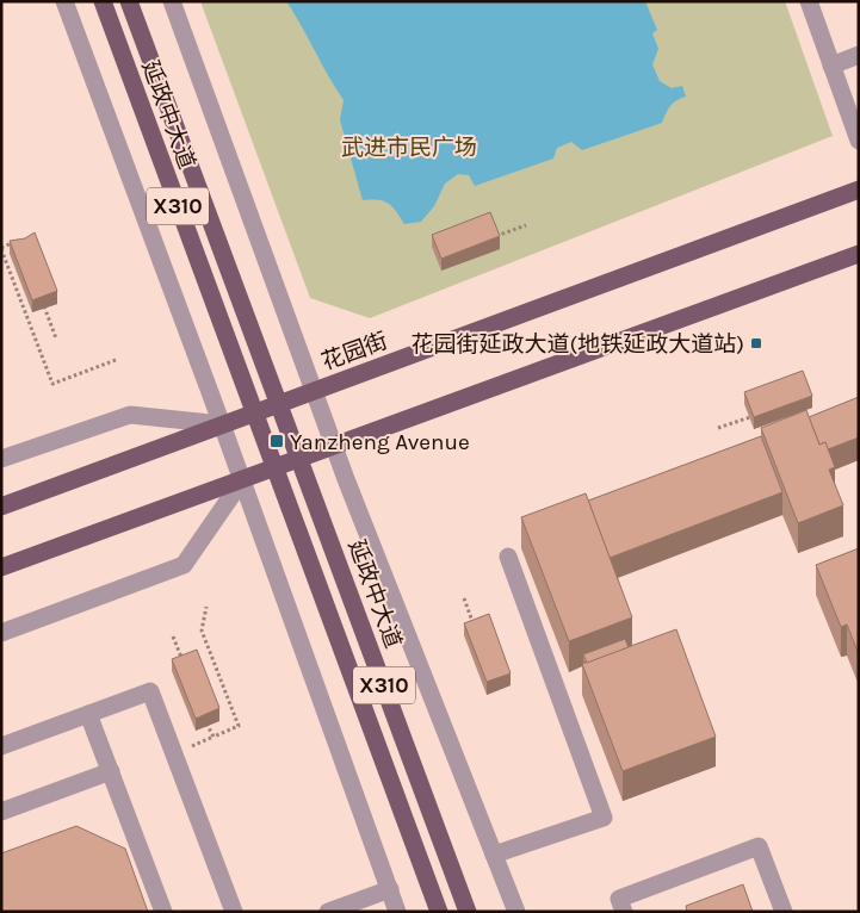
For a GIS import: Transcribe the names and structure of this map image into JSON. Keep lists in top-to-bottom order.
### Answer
{
  "streets": {
    "main road": ["延政中大道", "X310", "花园街"]
  },
  "crossings": [
    ["延政中大道", "X310"],
    ["延政中大道", "花园街"],
    ["X310", "花园街"]
  ],
  "parks": ["武进市民广场"],
  "places": {
    "transit": ["花园街延政大道(地铁延政大道站)", "Yanzheng Avenue"]
  }
}
